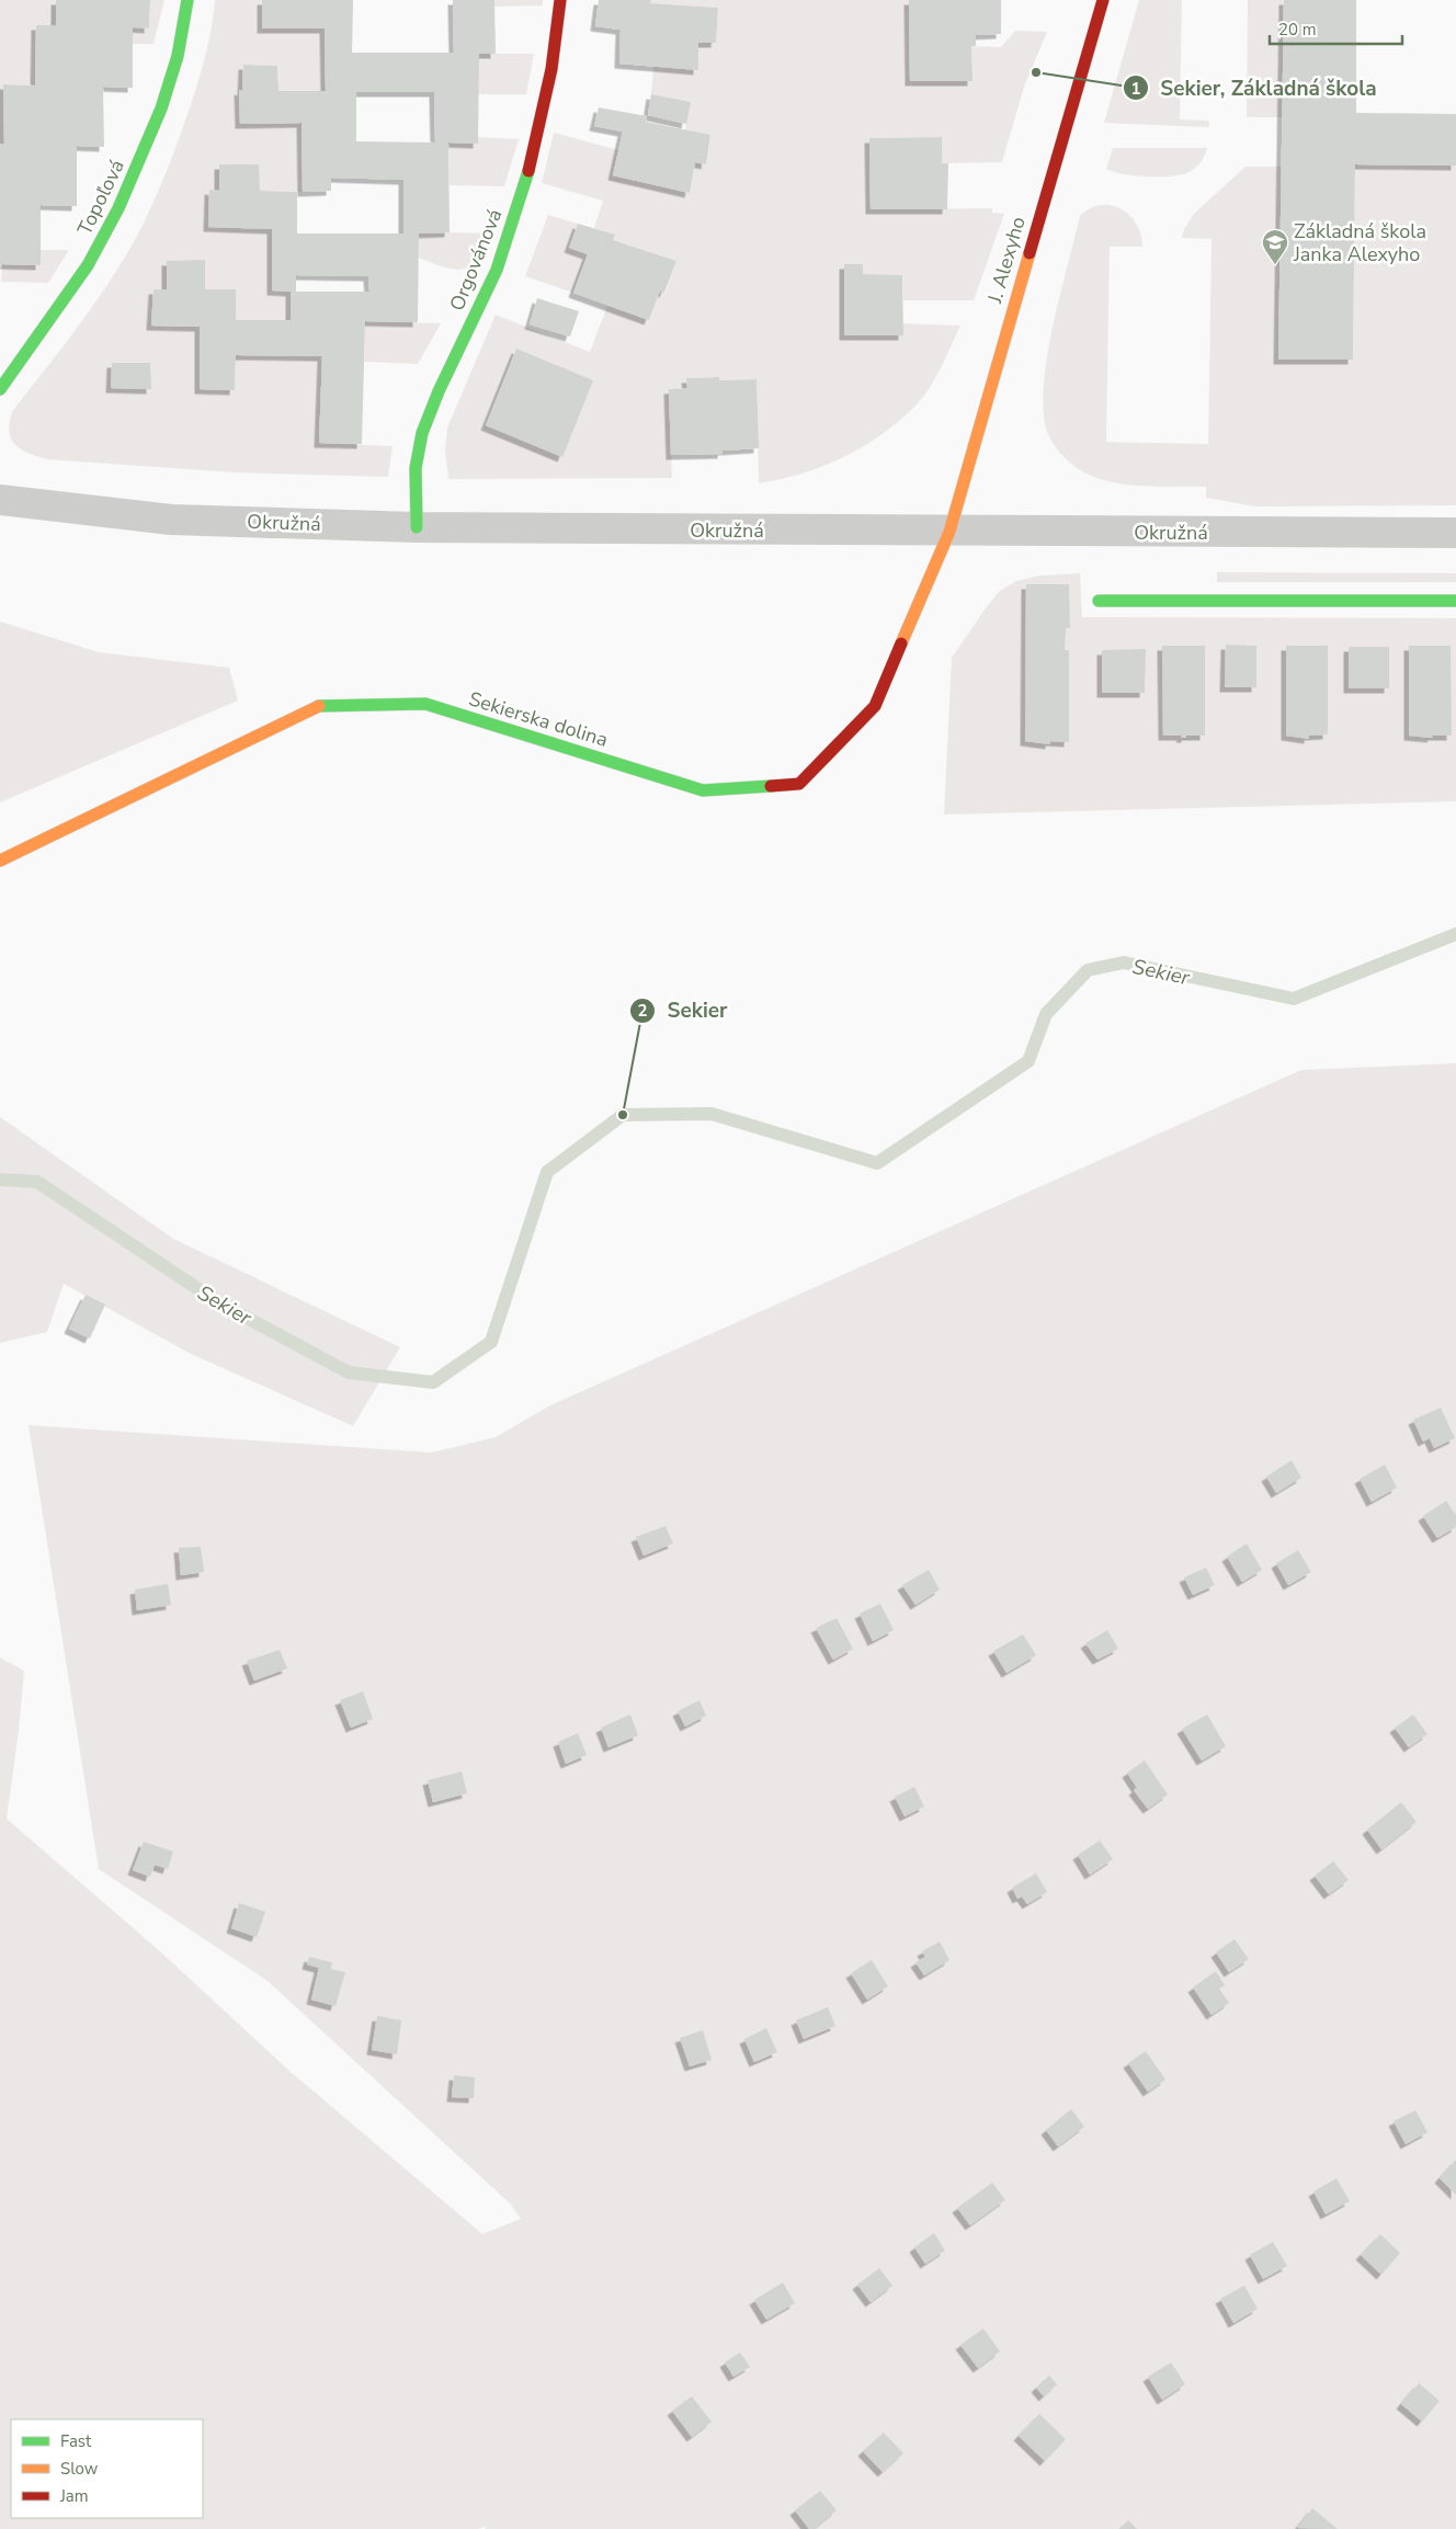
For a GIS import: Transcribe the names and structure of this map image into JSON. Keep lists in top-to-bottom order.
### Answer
{
  "streets": {
    "street": [
      "Topoľová",
      "Orgovánová",
      "J. Alexyho",
      "Okružná",
      "Sekierska dolina"
    ]
  },
  "crossings": [
    ["Orgovánová", "Okružná"],
    ["J. Alexyho", "Okružná"],
    ["J. Alexyho", "Sekierska dolina"],
    ["Okružná", "Sekierska dolina"]
  ],
  "water": ["Sekier"],
  "places": {
    "other": ["Sekier, Základná škola", "Sekier"],
    "school or university": ["Základná škola Janka Alexyho"]
  },
  "legend": ["Fast", "Slow", "Jam"],
  "scale_bar": "20 m"
}
